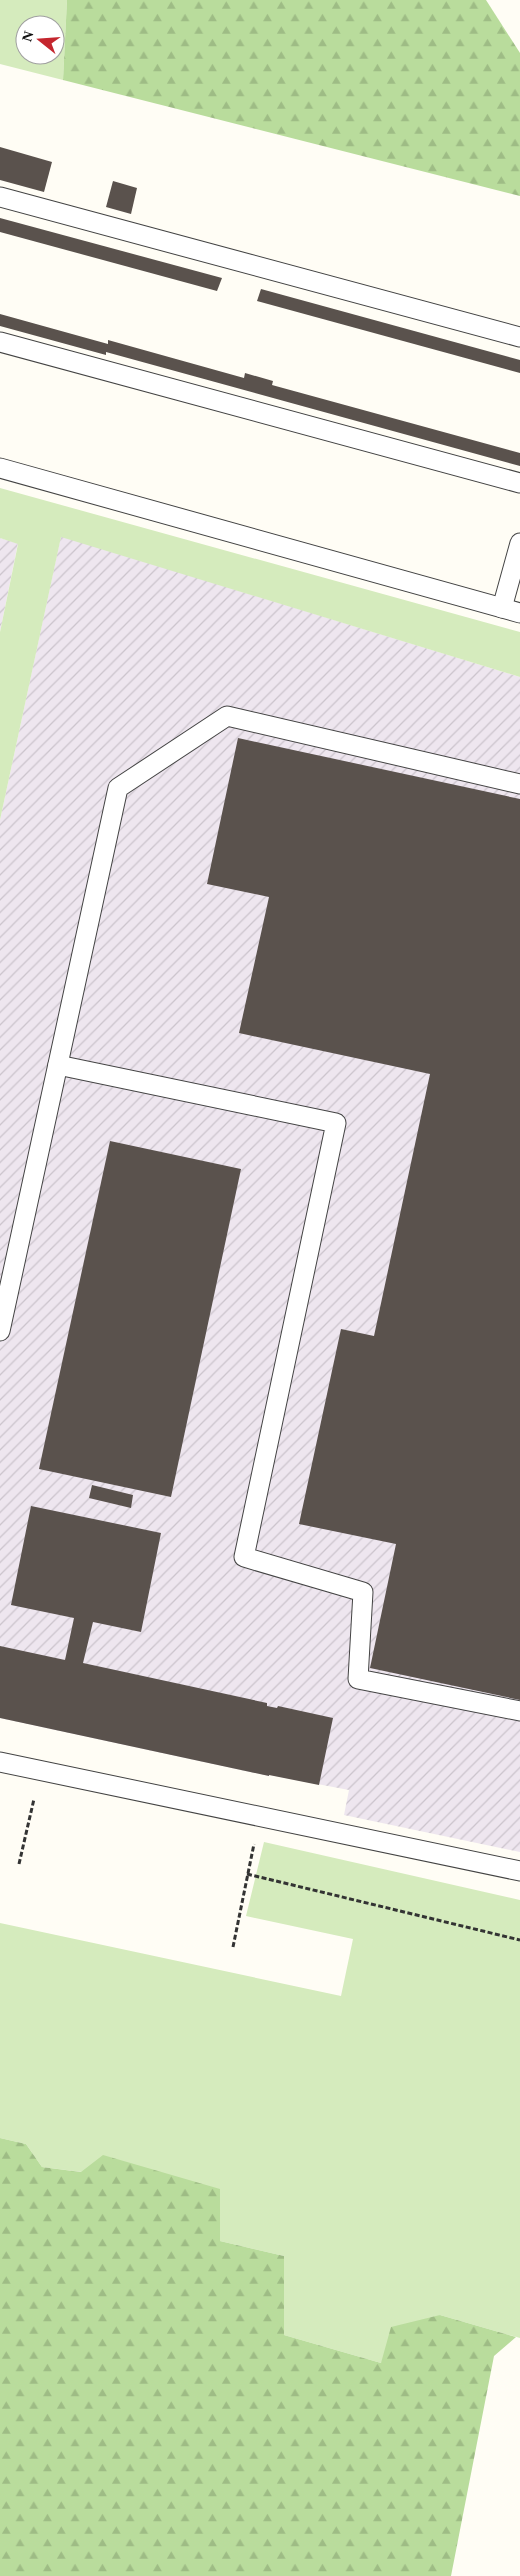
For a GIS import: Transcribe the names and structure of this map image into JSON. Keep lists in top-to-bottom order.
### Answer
{
  "north": "left"
}
